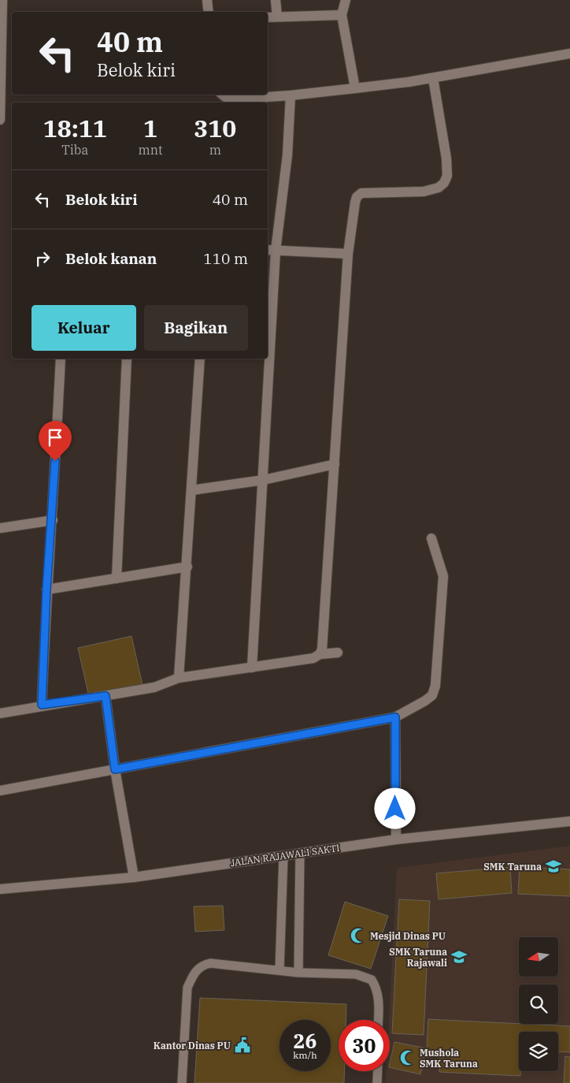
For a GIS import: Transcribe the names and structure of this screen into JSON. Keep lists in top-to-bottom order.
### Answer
{
  "streets": {
    "street": ["JALAN RAJAWALI SAKTI"]
  },
  "places": {
    "school or university": ["SMK Taruna", "SMK Taruna Rajawali"],
    "mosque": ["Mesjid Dinas PU", "Mushola SMK Taruna"],
    "public building": ["Kantor Dinas PU"]
  },
  "north": "left",
  "page": {
    "turn": ["40 m", "Belok kiri"],
    "eta": [
      "18:11",
      "Tiba",
      "1",
      "mnt",
      "310",
      "m"
    ],
    "list": [
      {
        "name": "Belok kiri",
        "value": "40 m"
      },
      {
        "name": "Belok kanan",
        "value": "110 m"
      }
    ],
    "buttons": ["Keluar", "Bagikan"],
    "speed": "26 km/h",
    "limit": "30"
  }
}
